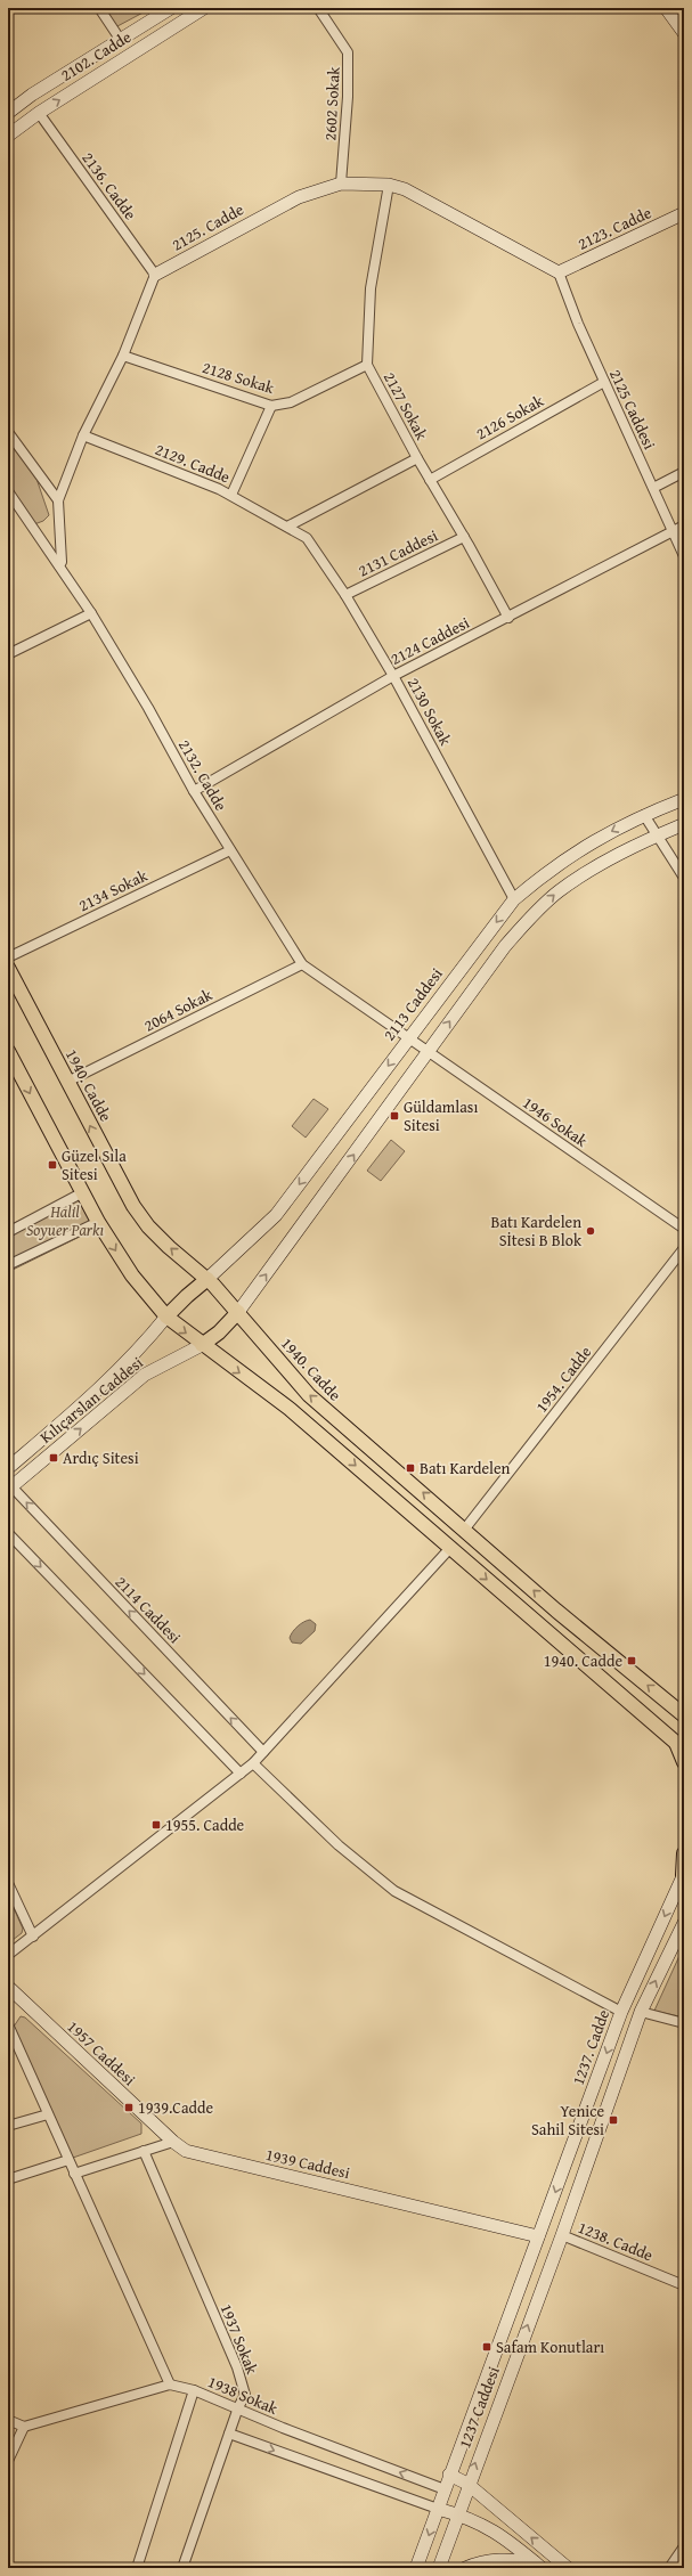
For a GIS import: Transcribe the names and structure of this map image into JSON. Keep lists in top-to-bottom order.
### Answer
{
  "streets": {
    "main road": ["1940. Cadde"],
    "street": [
      "2102. Cadde",
      "2602 Sokak",
      "2136. Cadde",
      "2125. Cadde",
      "2123. Cadde",
      "2128 Sokak",
      "2127 Sokak",
      "2125 Caddesi",
      "2126 Sokak",
      "2129. Cadde",
      "2131 Caddesi",
      "2124 Caddesi",
      "2130 Sokak",
      "2132. Cadde",
      "2134 Sokak",
      "2113 Caddesi",
      "2064 Sokak",
      "1946 Sokak",
      "1954. Cadde",
      "Kılıçarslan Caddesi",
      "2114 Caddesi",
      "1237. Cadde",
      "1957 Caddesi",
      "1939 Caddesi",
      "1238. Cadde",
      "1937 Sokak",
      "1938 Sokak",
      "1237 Caddesi"
    ]
  },
  "crossings": [
    ["2102. Cadde", "2136. Cadde"],
    ["2602 Sokak", "2125. Cadde"],
    ["2136. Cadde", "2125. Cadde"],
    ["2125. Cadde", "2123. Cadde"],
    ["2125. Cadde", "2127 Sokak"],
    ["2125. Cadde", "2125 Caddesi"],
    ["2123. Cadde", "2125 Caddesi"],
    ["2128 Sokak", "2127 Sokak"],
    ["2127 Sokak", "2126 Sokak"],
    ["2127 Sokak", "2131 Caddesi"],
    ["2127 Sokak", "2124 Caddesi"],
    ["2125 Caddesi", "2126 Sokak"],
    ["2125 Caddesi", "2124 Caddesi"],
    ["2129. Cadde", "2130 Sokak"],
    ["2131 Caddesi", "2130 Sokak"],
    ["2124 Caddesi", "2130 Sokak"],
    ["2124 Caddesi", "2132. Cadde"],
    ["2130 Sokak", "2113 Caddesi"],
    ["2132. Cadde", "2134 Sokak"],
    ["2132. Cadde", "2113 Caddesi"],
    ["2132. Cadde", "2064 Sokak"],
    ["2132. Cadde", "1946 Sokak"],
    ["2113 Caddesi", "1940. Cadde"],
    ["2113 Caddesi", "1946 Sokak"],
    ["2064 Sokak", "1940. Cadde"],
    ["1940. Cadde", "1954. Cadde"],
    ["Kılıçarslan Caddesi", "2114 Caddesi"],
    ["1237. Cadde", "1939 Caddesi"],
    ["1237. Cadde", "1237 Caddesi"],
    ["1957 Caddesi", "1939 Caddesi"],
    ["1939 Caddesi", "1237 Caddesi"],
    ["1238. Cadde", "1237 Caddesi"],
    ["1937 Sokak", "1938 Sokak"],
    ["1938 Sokak", "1237 Caddesi"]
  ],
  "parks": ["Halil Soyuer Parkı"],
  "places": {
    "transit": [
      "Güldamlası Sitesi",
      "Güzel Sıla Sitesi",
      "Ardıç Sitesi",
      "Batı Kardelen",
      "1940. Cadde",
      "1955. Cadde",
      "1939.Cadde",
      "Yenice Sahil Sitesi",
      "Safam Konutları"
    ],
    "other": ["Batı Kardelen Sİtesi B Blok"]
  }
}
